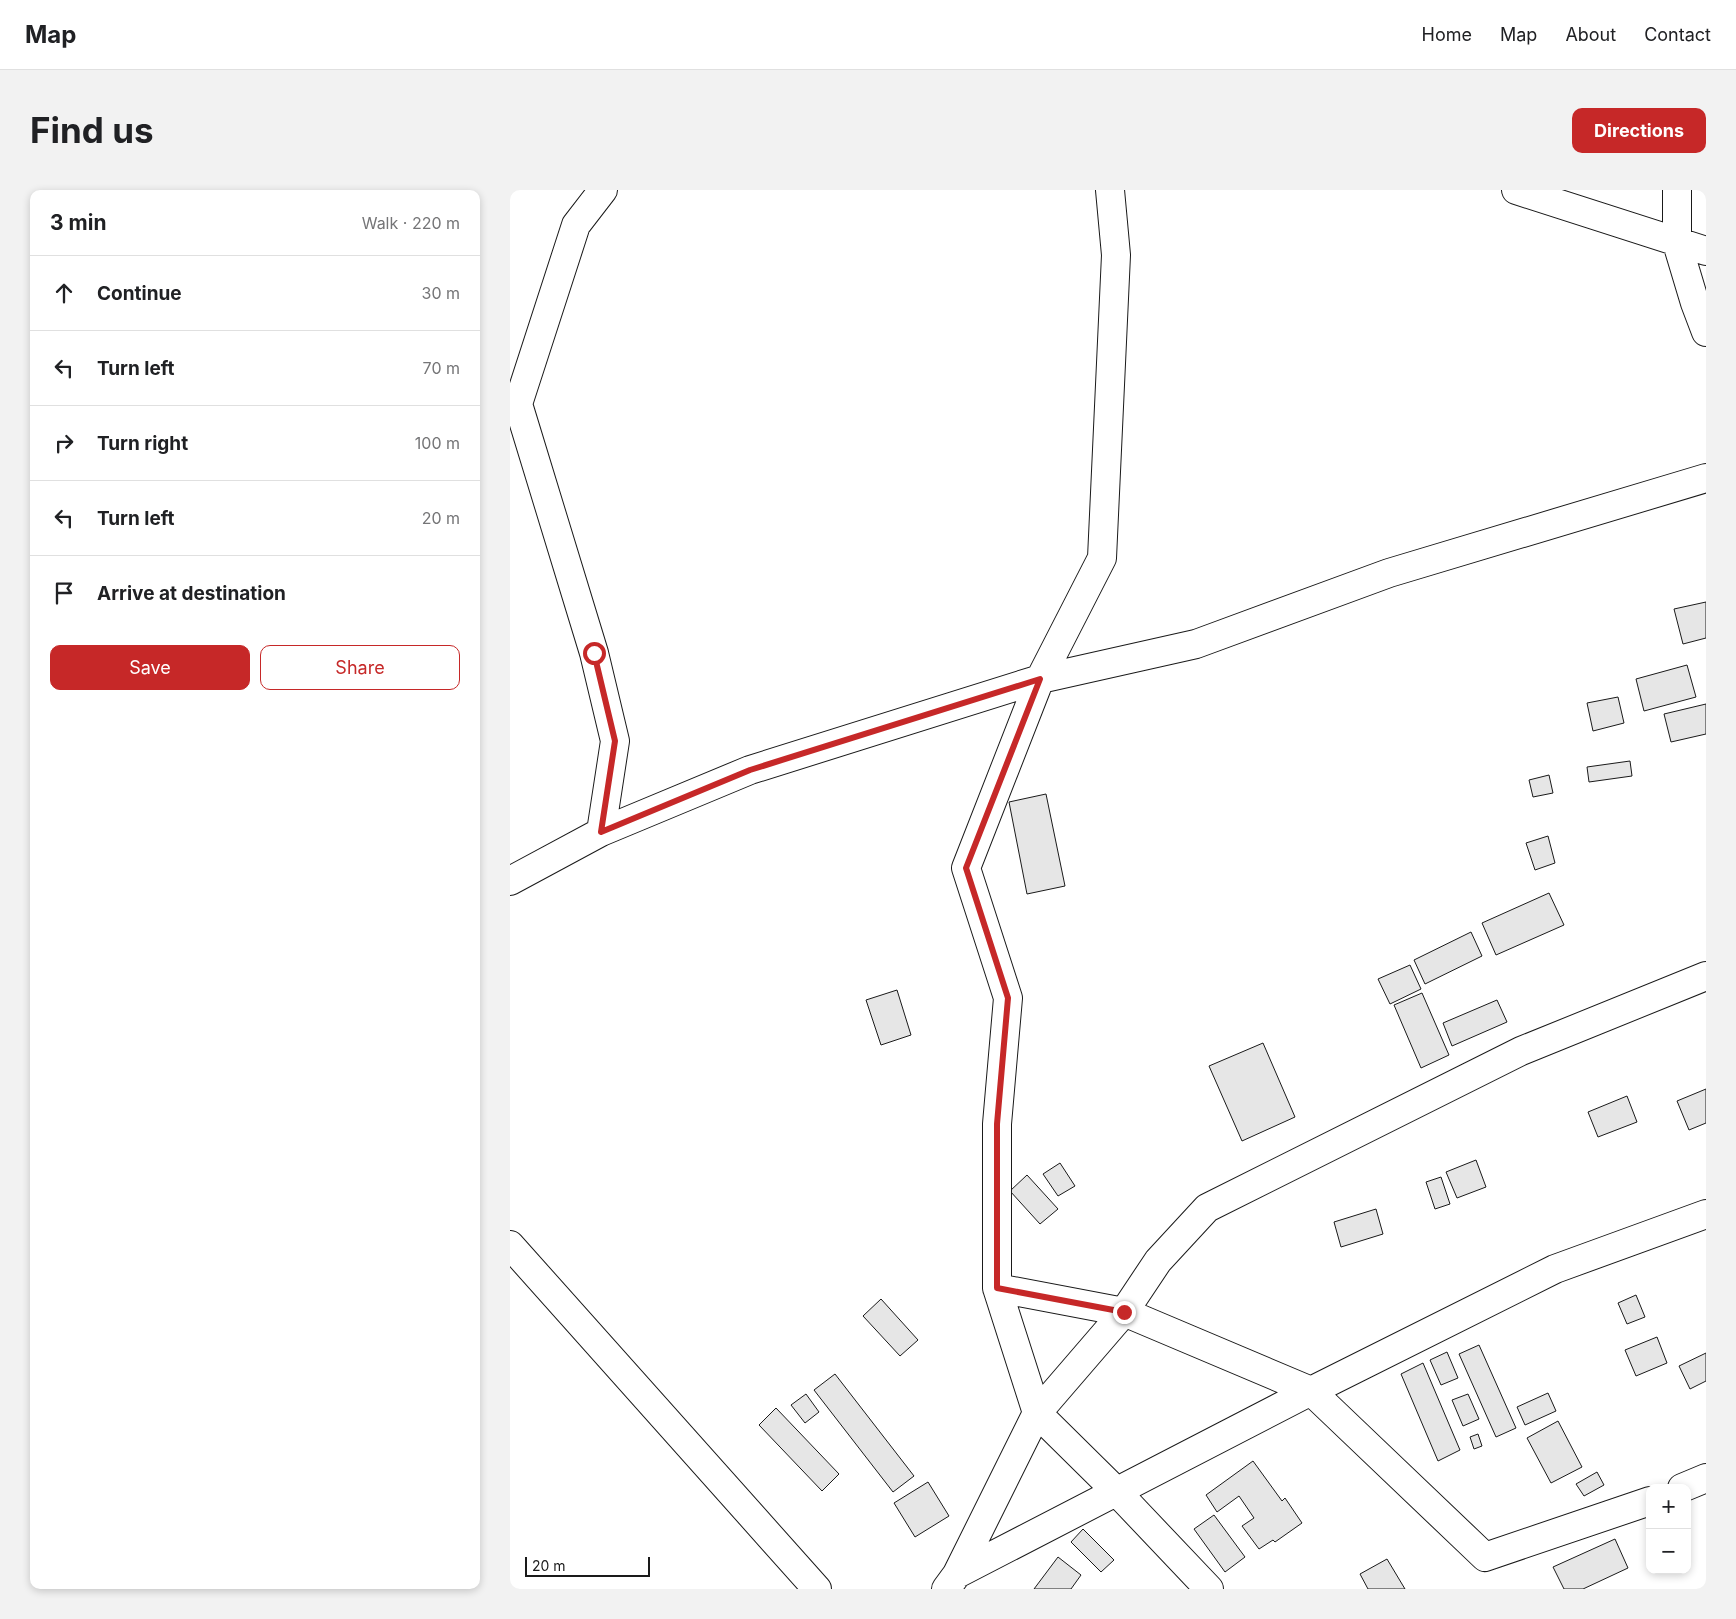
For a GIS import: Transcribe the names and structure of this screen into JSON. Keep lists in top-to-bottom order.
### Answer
{
  "scale_bar": "20 m",
  "page": {
    "header": "Map",
    "nav": [
      "Home",
      "Map",
      "About",
      "Contact"
    ],
    "buttons": [
      "Directions",
      ["Save", "Share"]
    ],
    "title": "Find us",
    "heading": ["3 min", "Walk · 220 m"],
    "list": [
      ["Continue", "30 m"],
      ["Turn left", "70 m"],
      ["Turn right", "100 m"],
      ["Turn left", "20 m"],
      "Arrive at destination"
    ],
    "map_buttons": ["+", "−"],
    "scale": "20 m"
  }
}
